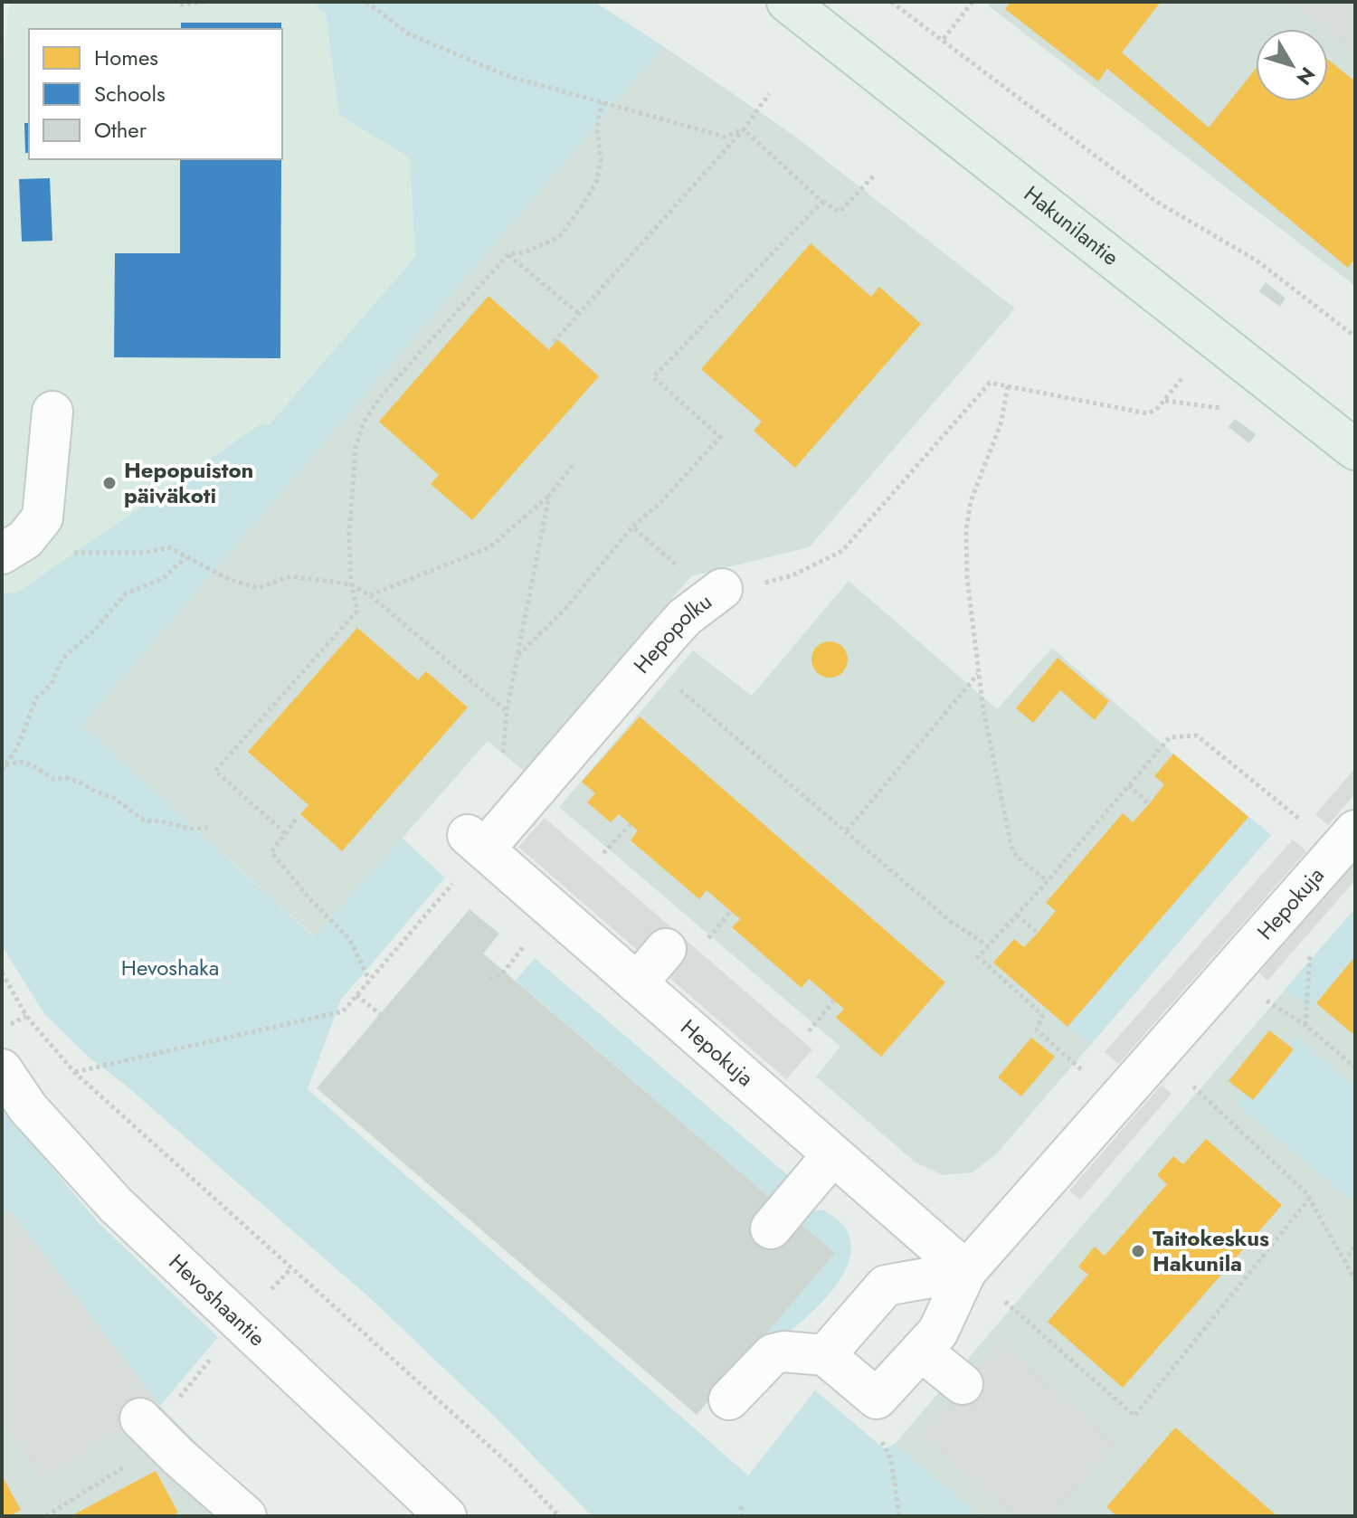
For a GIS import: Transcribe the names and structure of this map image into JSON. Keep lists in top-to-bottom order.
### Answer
{
  "streets": {
    "main road": ["Hakunilantie"],
    "street": ["Hepopolku", "Hepokuja", "Hevoshaantie"]
  },
  "crossings": [
    ["Hepopolku", "Hepokuja"]
  ],
  "parks": ["Hevoshaka"],
  "places": ["Hepopuiston päiväkoti", "Taitokeskus Hakunila"],
  "legend": ["Homes", "Schools", "Other"],
  "north": "bottom right"
}
